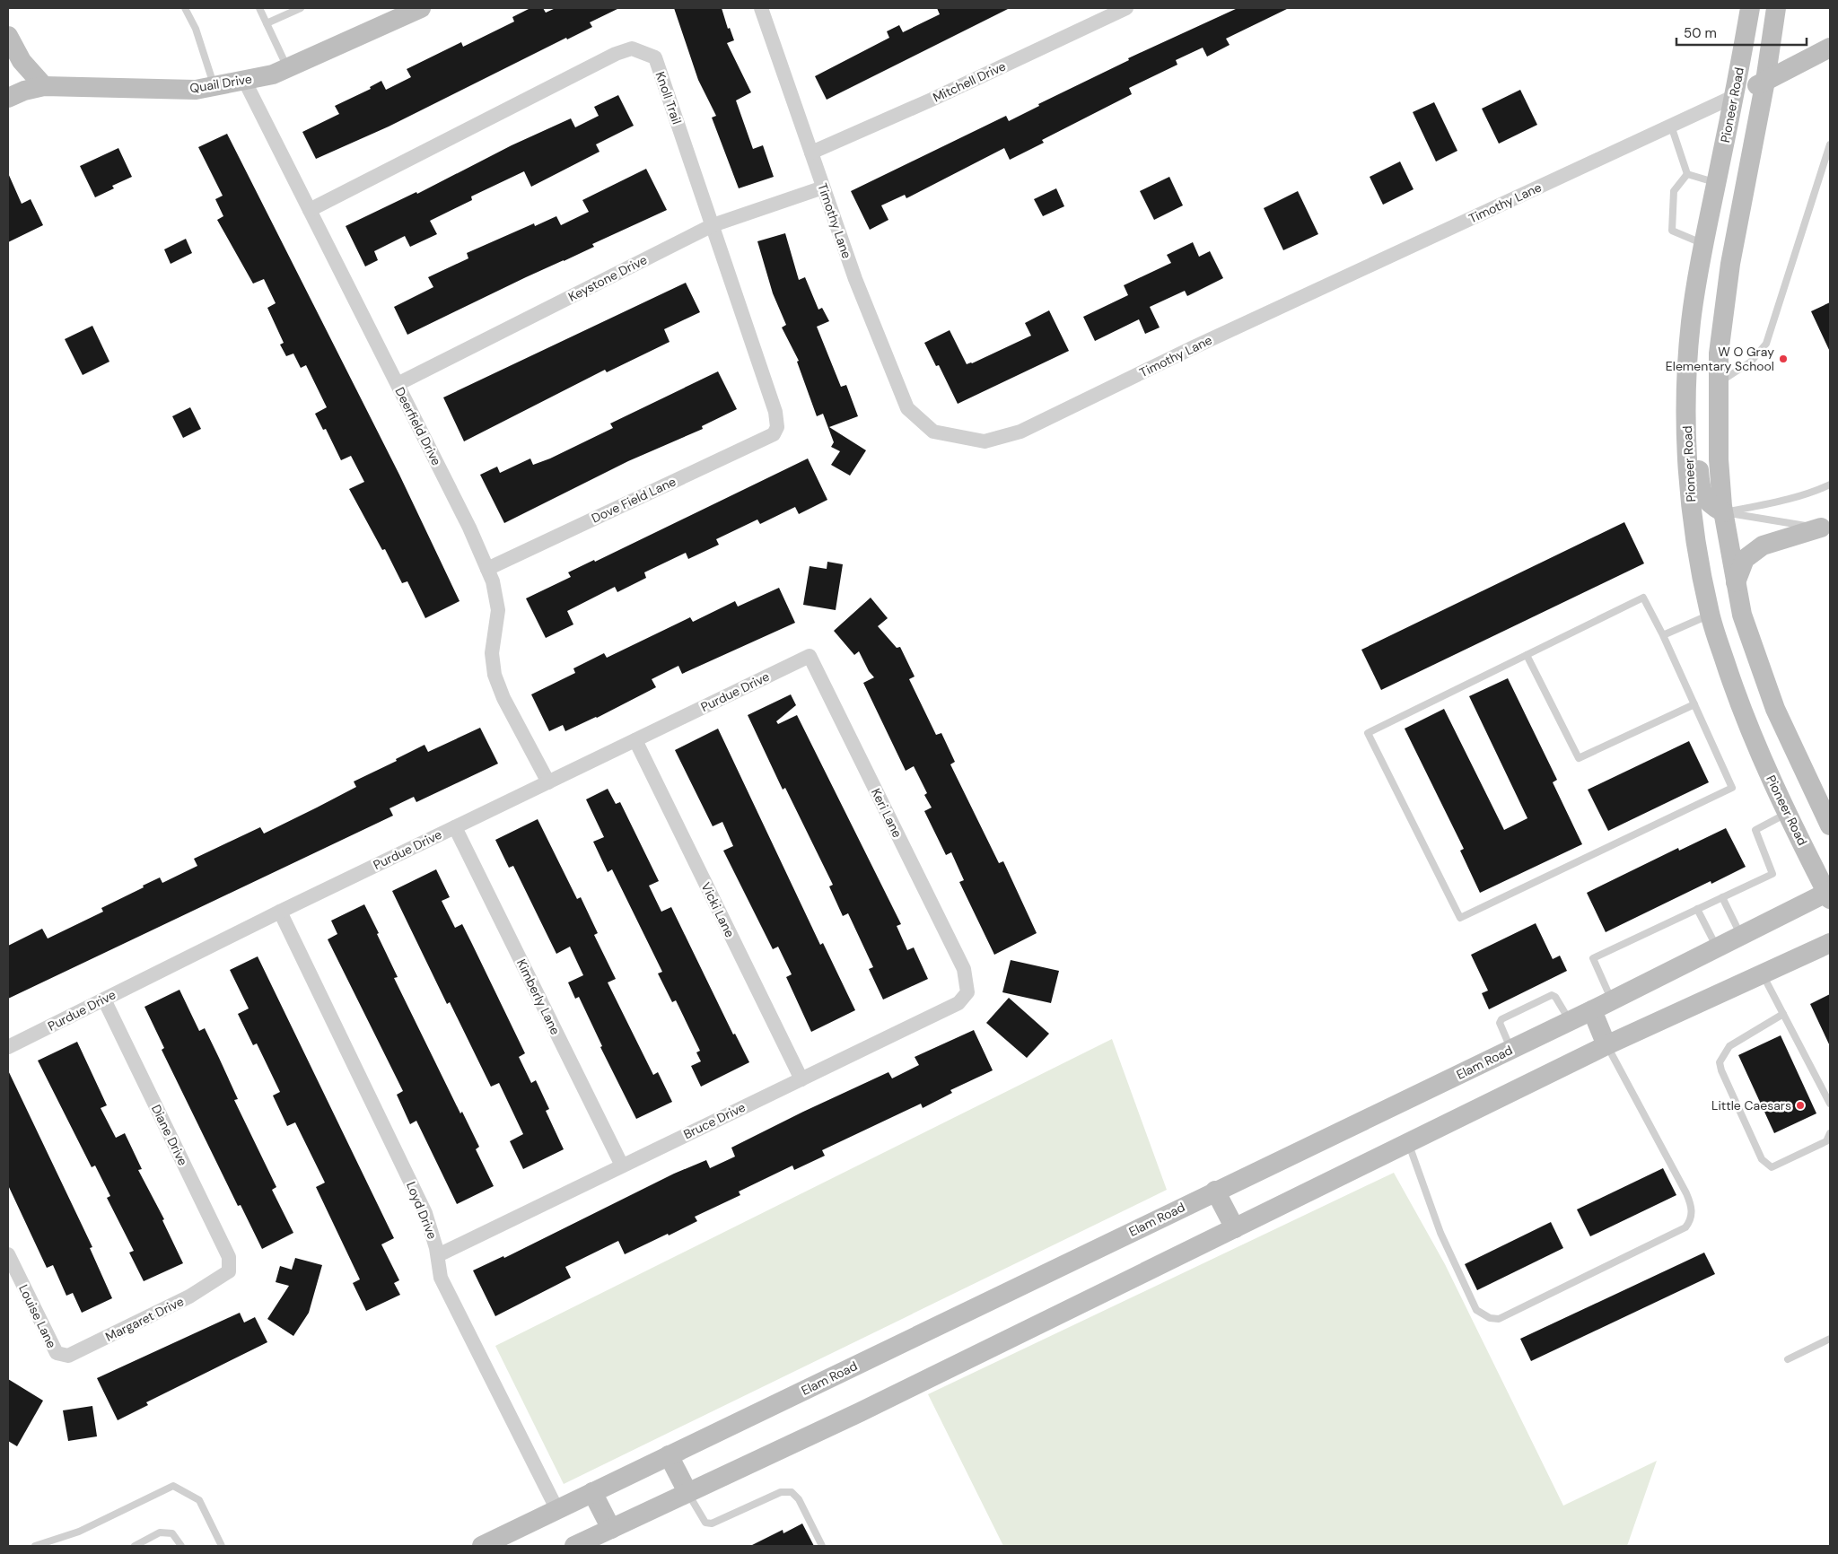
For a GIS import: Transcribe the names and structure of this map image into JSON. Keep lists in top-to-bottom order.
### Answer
{
  "streets": {
    "main road": [
      "Quail Drive",
      "Pioneer Road",
      "Timothy Lane",
      "Elam Road"
    ],
    "street": [
      "Mitchell Drive",
      "Knoll Trail",
      "Keystone Drive",
      "Deerfield Drive",
      "Dove Field Lane",
      "Purdue Drive",
      "Keri Lane",
      "Vicki Lane",
      "Kimberly Lane",
      "Bruce Drive",
      "Diane Drive",
      "Loyd Drive",
      "Louise Lane",
      "Margaret Drive"
    ]
  },
  "crossings": [
    ["Mitchell Drive", "Timothy Lane"],
    ["Quail Drive", "Deerfield Drive"],
    ["Knoll Trail", "Keystone Drive"],
    ["Knoll Trail", "Deerfield Drive"],
    ["Knoll Trail", "Dove Field Lane"],
    ["Pioneer Road", "Timothy Lane"],
    ["Pioneer Road", "Elam Road"],
    ["Timothy Lane", "Keystone Drive"],
    ["Keystone Drive", "Deerfield Drive"],
    ["Deerfield Drive", "Dove Field Lane"],
    ["Deerfield Drive", "Purdue Drive"],
    ["Purdue Drive", "Keri Lane"],
    ["Purdue Drive", "Vicki Lane"],
    ["Purdue Drive", "Kimberly Lane"],
    ["Purdue Drive", "Diane Drive"],
    ["Purdue Drive", "Loyd Drive"],
    ["Keri Lane", "Bruce Drive"],
    ["Vicki Lane", "Bruce Drive"],
    ["Kimberly Lane", "Bruce Drive"],
    ["Elam Road", "Loyd Drive"],
    ["Bruce Drive", "Loyd Drive"],
    ["Diane Drive", "Margaret Drive"],
    ["Louise Lane", "Margaret Drive"]
  ],
  "places": ["W O Gray Elementary School", "Little Caesars"],
  "scale_bar": "50 m"
}
